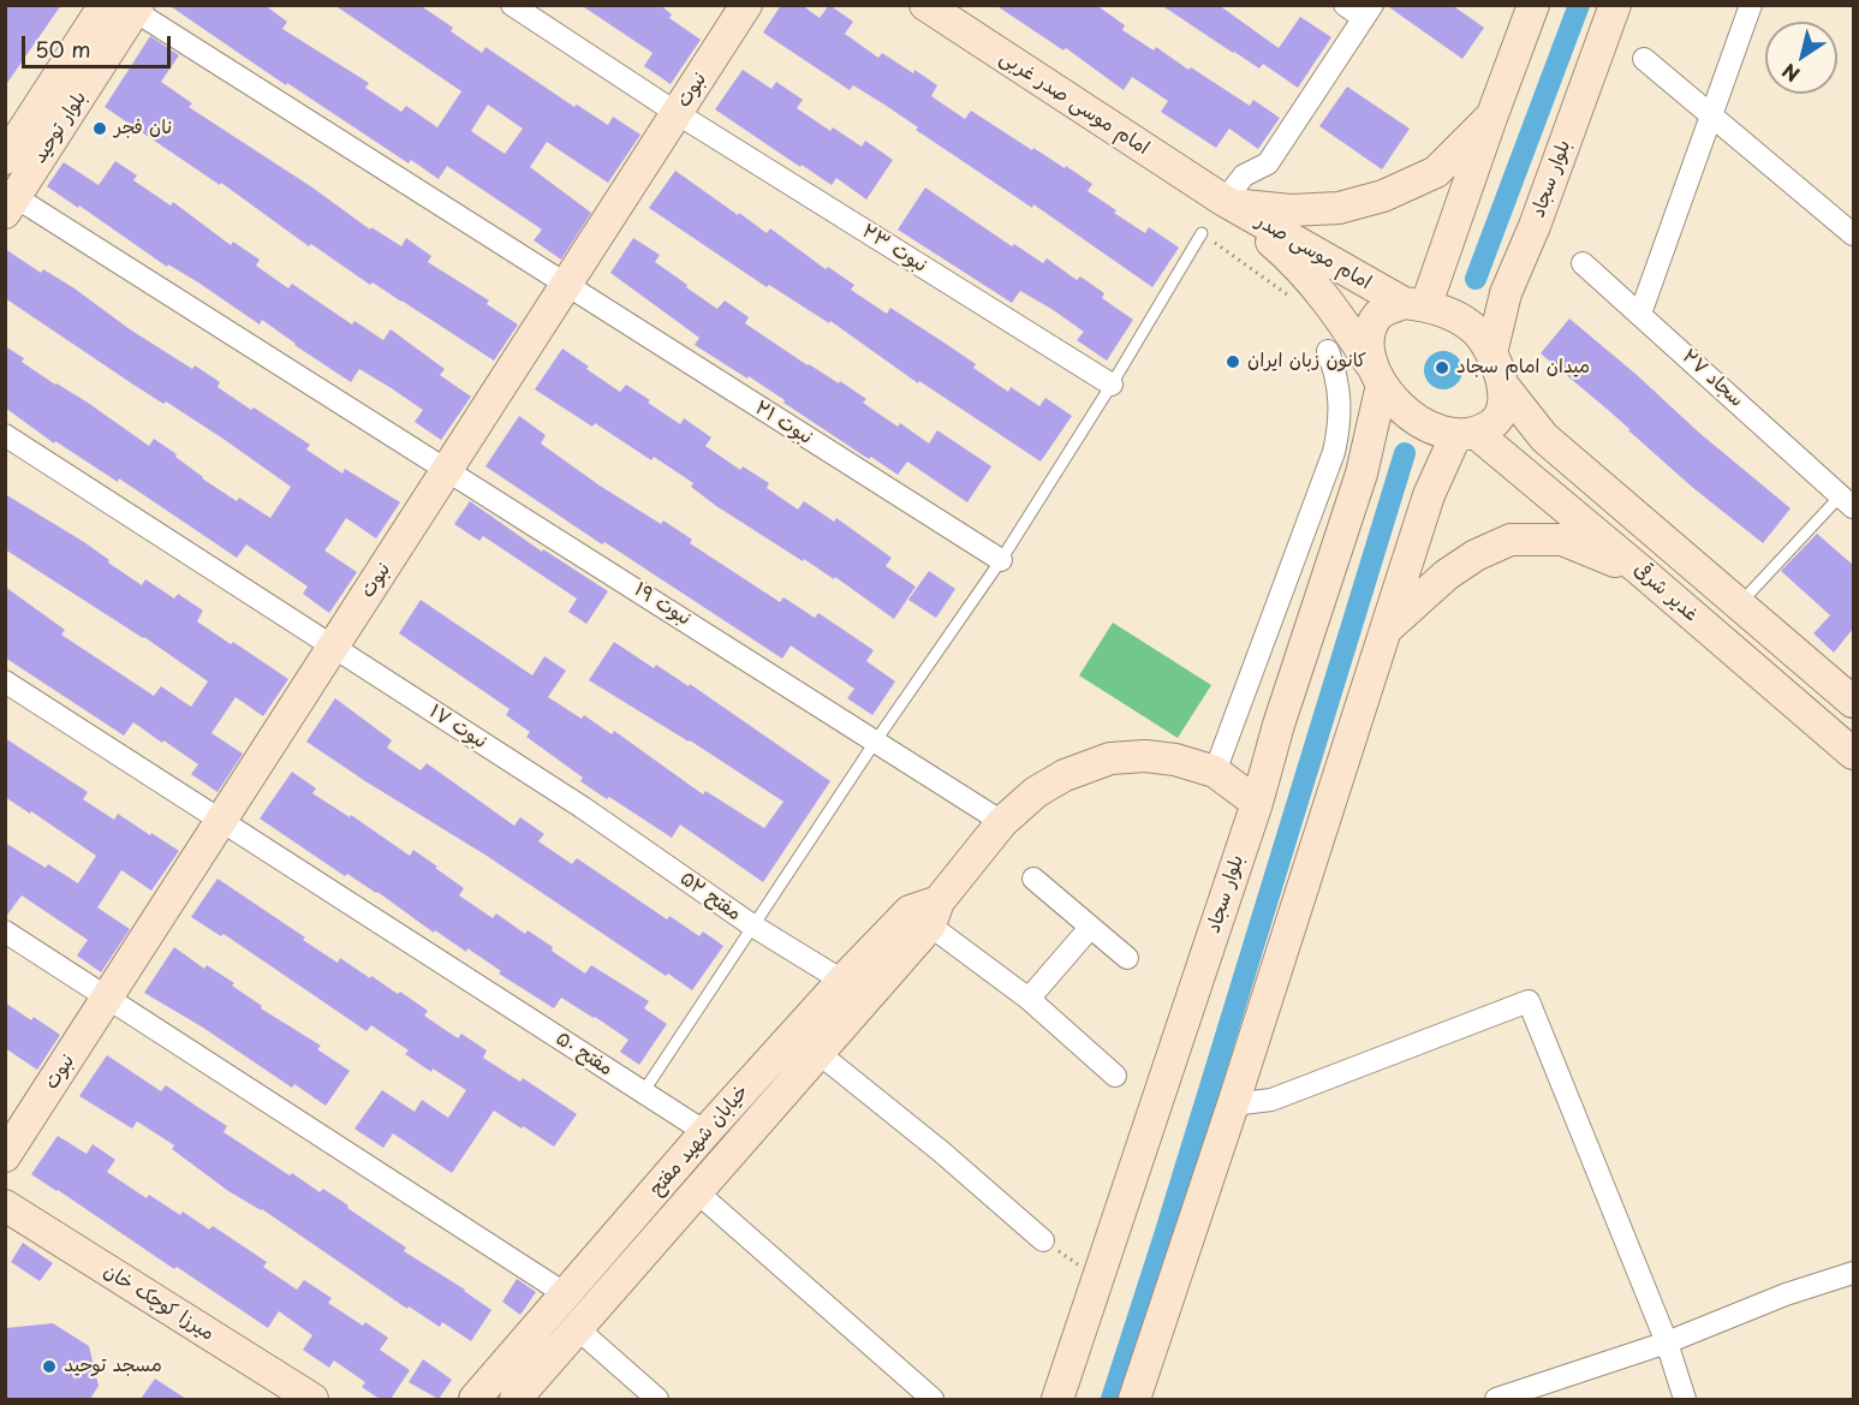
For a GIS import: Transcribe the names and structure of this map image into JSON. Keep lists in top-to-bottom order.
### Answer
{
  "streets": {
    "street": [
      "نبوت",
      "امام موسی صدر غربی",
      "بلوار توحید",
      "بلوار سجاد",
      "نبوت ۲۳",
      "امام موسی صدر",
      "سجاد ۲۷",
      "نبوت ۲۱",
      "غدیر شرقی",
      "نبوت ۱۹",
      "نبوت ۱۷",
      "مفتح ۵۲",
      "مفتح ۵۰",
      "خیابان شهید مفتح",
      "میرزا کوچک خان"
    ]
  },
  "crossings": [
    ["نبوت", "نبوت ۲۳"],
    ["نبوت", "نبوت ۲۱"],
    ["نبوت", "نبوت ۱۹"],
    ["نبوت", "نبوت ۱۷"],
    ["نبوت", "مفتح ۵۰"],
    ["امام موسی صدر غربی", "امام موسی صدر"],
    ["بلوار توحید", "نبوت ۲۱"],
    ["بلوار توحید", "نبوت ۱۹"],
    ["بلوار سجاد", "امام موسی صدر"],
    ["بلوار سجاد", "غدیر شرقی"],
    ["بلوار سجاد", "خیابان شهید مفتح"],
    ["امام موسی صدر", "غدیر شرقی"],
    ["نبوت ۱۹", "خیابان شهید مفتح"],
    ["نبوت ۱۷", "مفتح ۵۲"],
    ["مفتح ۵۲", "خیابان شهید مفتح"],
    ["مفتح ۵۰", "خیابان شهید مفتح"]
  ],
  "places": [
    "نان فجر",
    "کانون زبان ایران",
    "میدان امام سجاد",
    "مسجد توحید"
  ],
  "scale_bar": "50 m",
  "north": "bottom left"
}
